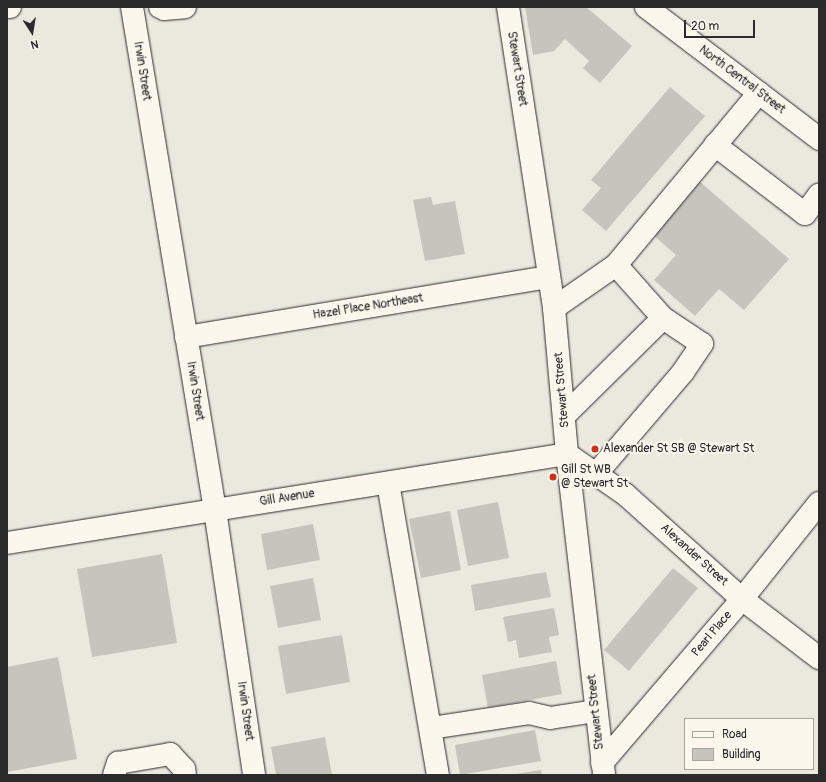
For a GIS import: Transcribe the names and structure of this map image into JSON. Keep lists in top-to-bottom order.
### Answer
{
  "streets": {
    "street": [
      "Stewart Street",
      "Irwin Street",
      "North Central Street",
      "Hazel Place Northeast",
      "Gill Avenue",
      "Alexander Street",
      "Pearl Place"
    ]
  },
  "crossings": [
    ["Stewart Street", "Hazel Place Northeast"],
    ["Stewart Street", "Gill Avenue"],
    ["Stewart Street", "Alexander Street"],
    ["Stewart Street", "Pearl Place"],
    ["Irwin Street", "Hazel Place Northeast"],
    ["Irwin Street", "Gill Avenue"],
    ["Gill Avenue", "Alexander Street"],
    ["Alexander Street", "Pearl Place"]
  ],
  "places": ["Alexander St SB @ Stewart St", "Gill St WB @ Stewart St"],
  "legend": ["Road", "Building"],
  "scale_bar": "20 m",
  "north": "bottom"
}
